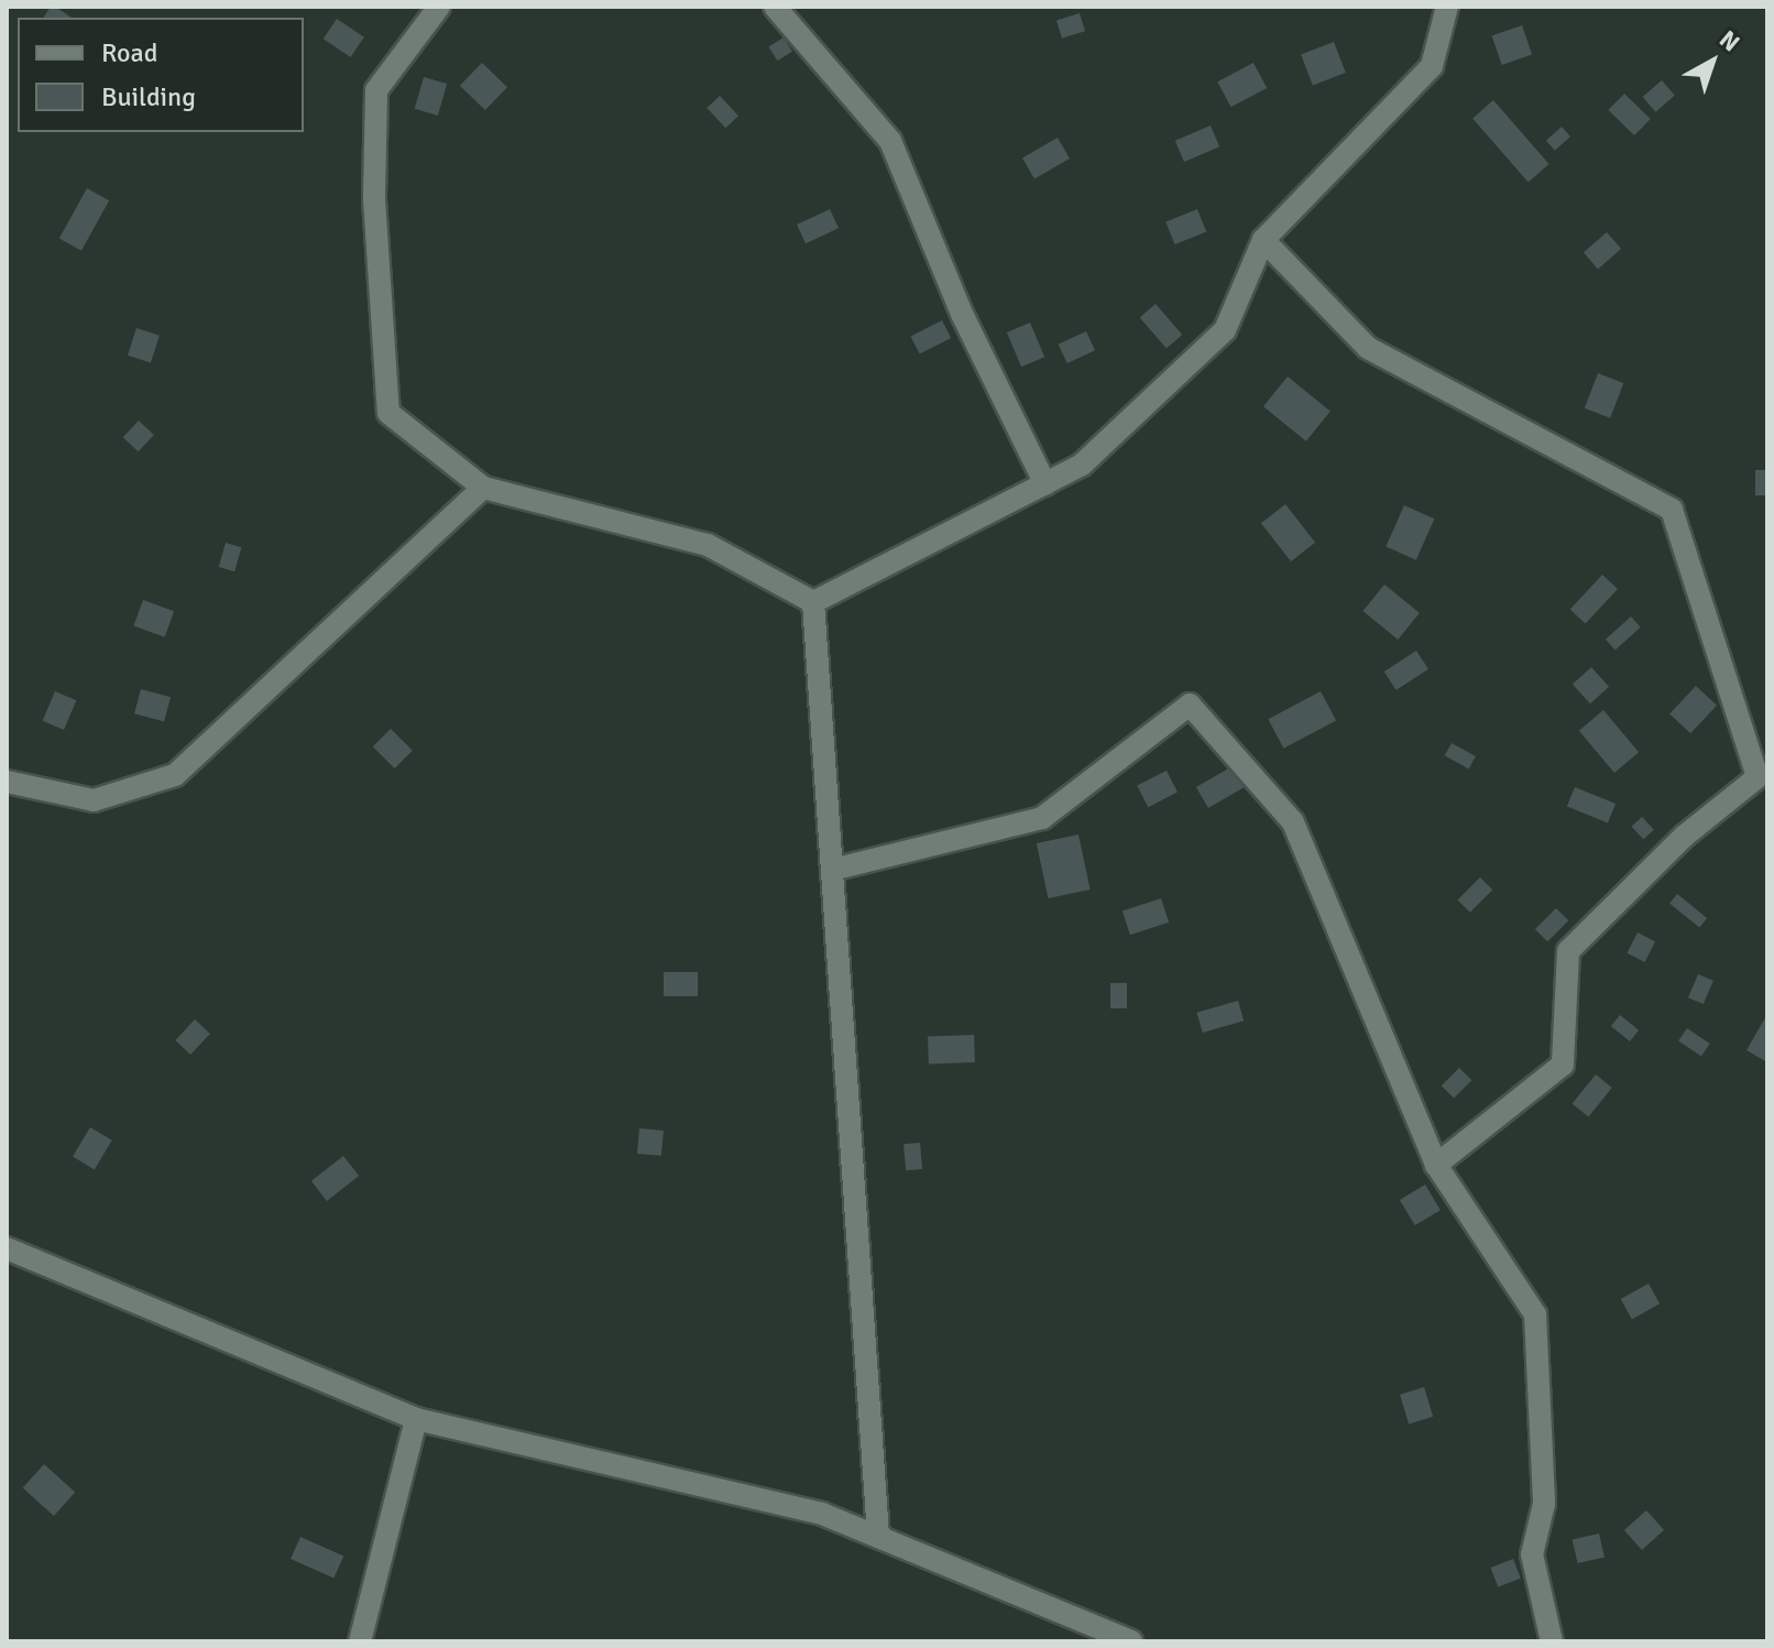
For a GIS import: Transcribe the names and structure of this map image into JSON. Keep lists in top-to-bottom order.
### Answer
{
  "legend": ["Road", "Building"],
  "north": "top right"
}
